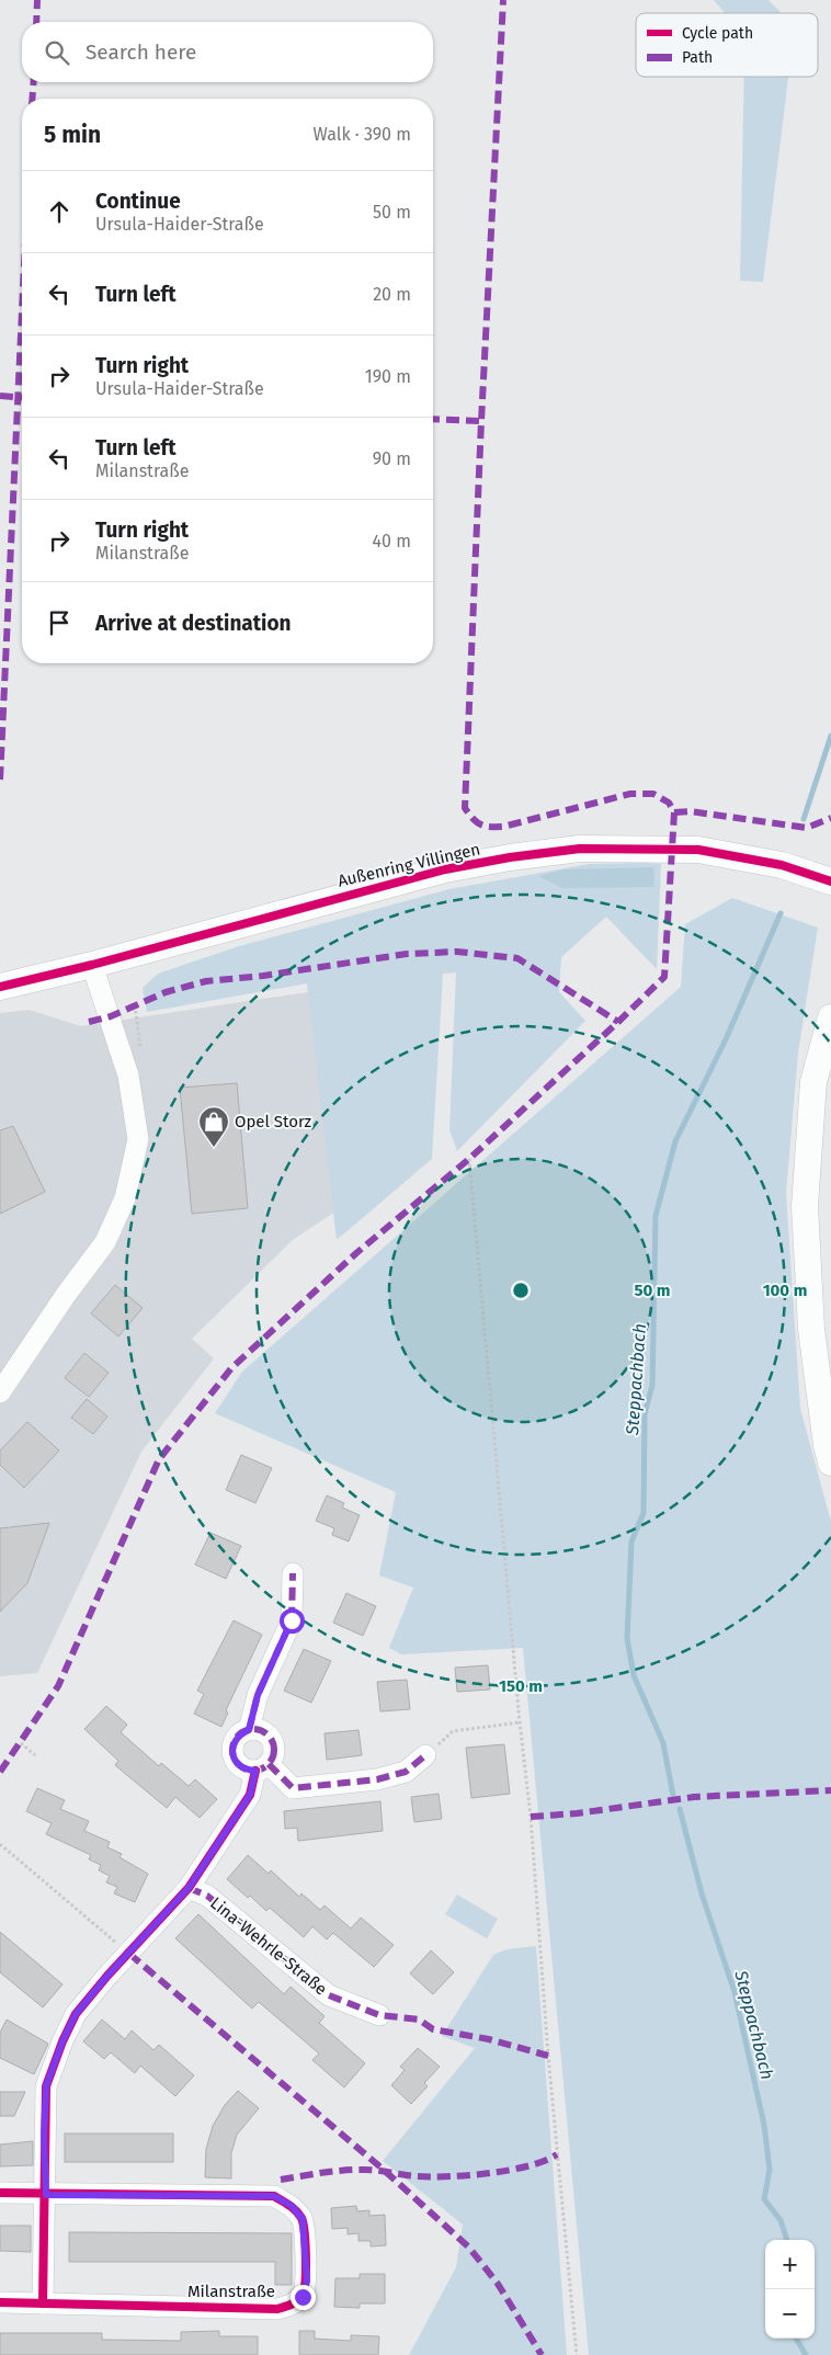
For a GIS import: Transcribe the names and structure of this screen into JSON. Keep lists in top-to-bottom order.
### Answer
{
  "streets": {
    "street": ["Außenring Villingen", "Lina-Wehrle-Straße", "Milanstraße"]
  },
  "water": ["Steppachbach"],
  "places": {
    "shop": ["Opel Storz"]
  },
  "legend": ["Cycle path", "Path"],
  "page": {
    "search": "Search here",
    "heading": ["5 min", "Walk · 390 m"],
    "list": [
      ["Continue", "Ursula-Haider-Straße", "50 m"],
      ["Turn left", "20 m"],
      ["Turn right", "Ursula-Haider-Straße", "190 m"],
      ["Turn left", "Milanstraße", "90 m"],
      ["Turn right", "Milanstraße", "40 m"],
      "Arrive at destination"
    ],
    "map_buttons": ["+", "−"]
  },
  "rings": ["50 m", "100 m", "150 m"]
}
